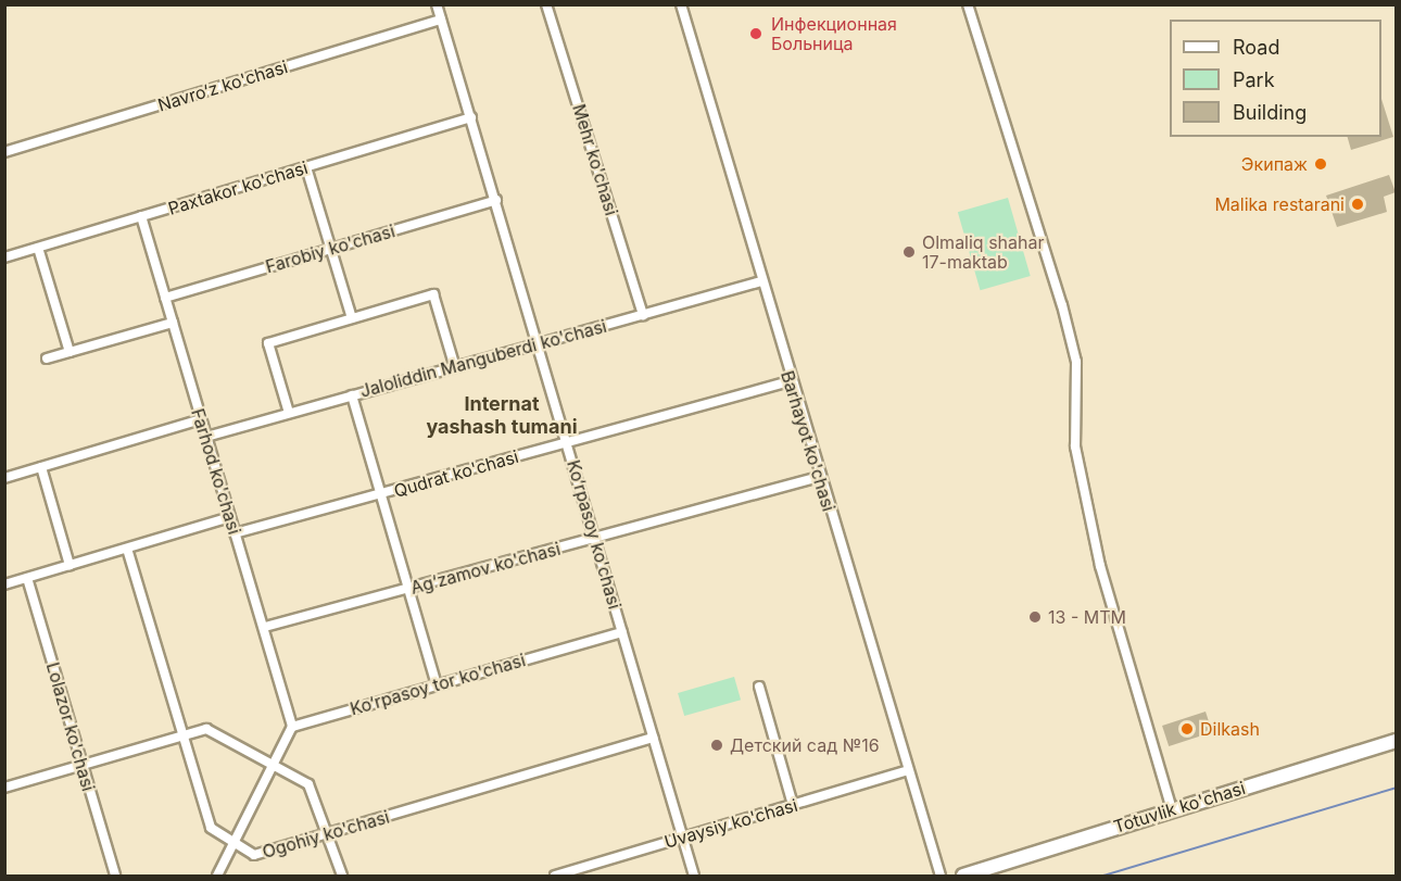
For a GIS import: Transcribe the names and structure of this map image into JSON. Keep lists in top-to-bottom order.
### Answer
{
  "streets": {
    "main road": ["Totuvlik ko'chasi"],
    "street": [
      "Navro‘z ko'chasi",
      "Mehr ko'chasi",
      "Paxtakor ko'chasi",
      "Farobiy ko'chasi",
      "Jaloliddin Manguberdi ko'chasi",
      "Barhayot ko'chasi",
      "Farhod ko'chasi",
      "Qudrat ko'chasi",
      "Ko‘rpasoy ko'chasi",
      "Ag‘zamov ko'chasi",
      "Ko‘rpasoy tor ko'chasi",
      "Lolazor ko'chasi",
      "Uvaysiy ko'chasi",
      "Ogohiy ko'chasi"
    ]
  },
  "crossings": [
    ["Navro‘z ko'chasi", "Ko‘rpasoy ko'chasi"],
    ["Mehr ko'chasi", "Jaloliddin Manguberdi ko'chasi"],
    ["Paxtakor ko'chasi", "Farhod ko'chasi"],
    ["Paxtakor ko'chasi", "Ko‘rpasoy ko'chasi"],
    ["Farobiy ko'chasi", "Farhod ko'chasi"],
    ["Farobiy ko'chasi", "Ko‘rpasoy ko'chasi"],
    ["Jaloliddin Manguberdi ko'chasi", "Barhayot ko'chasi"],
    ["Jaloliddin Manguberdi ko'chasi", "Farhod ko'chasi"],
    ["Jaloliddin Manguberdi ko'chasi", "Ko‘rpasoy ko'chasi"],
    ["Barhayot ko'chasi", "Qudrat ko'chasi"],
    ["Barhayot ko'chasi", "Ag‘zamov ko'chasi"],
    ["Barhayot ko'chasi", "Uvaysiy ko'chasi"],
    ["Farhod ko'chasi", "Qudrat ko'chasi"],
    ["Farhod ko'chasi", "Ag‘zamov ko'chasi"],
    ["Farhod ko'chasi", "Ko‘rpasoy tor ko'chasi"],
    ["Qudrat ko'chasi", "Ko‘rpasoy ko'chasi"],
    ["Ko‘rpasoy ko'chasi", "Ag‘zamov ko'chasi"],
    ["Ko‘rpasoy ko'chasi", "Ko‘rpasoy tor ko'chasi"],
    ["Ko‘rpasoy ko'chasi", "Uvaysiy ko'chasi"],
    ["Ko‘rpasoy ko'chasi", "Ogohiy ko'chasi"]
  ],
  "districts": ["Internat yashash tumani"],
  "places": [
    "Инфекционная Больница",
    "Экипаж",
    "Malika restarani",
    "Olmaliq shahar 17-maktab",
    "13 - MTM",
    "Dilkash",
    "Детский сад №16"
  ],
  "legend": ["Road", "Park", "Building"]
}
